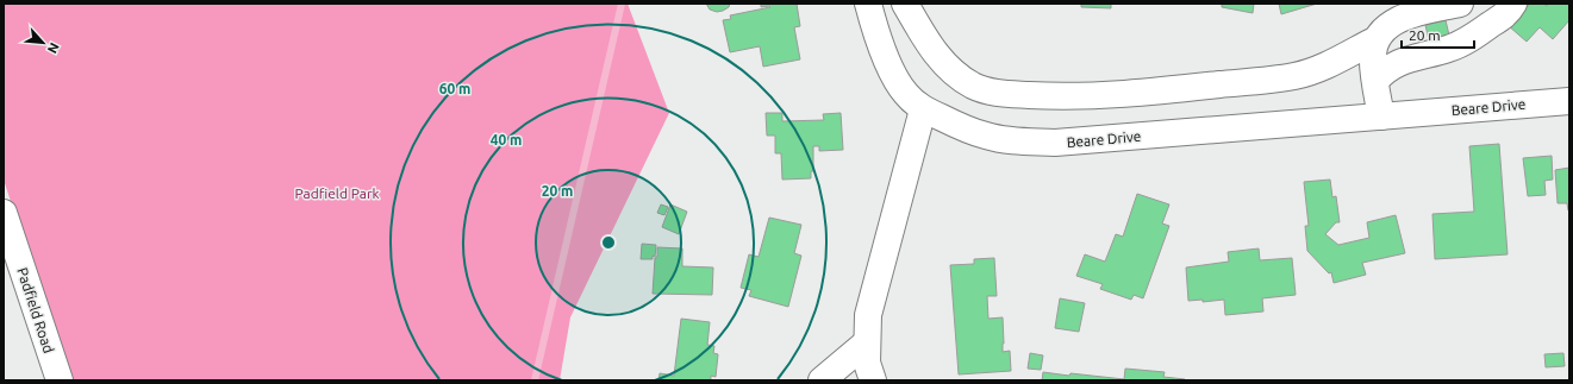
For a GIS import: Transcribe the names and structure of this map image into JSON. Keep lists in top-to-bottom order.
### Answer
{
  "streets": {
    "street": ["Beare Drive", "Padfield Road"]
  },
  "parks": ["Padfield Park"],
  "scale_bar": "20 m",
  "north": "bottom right",
  "rings": ["60 m", "40 m", "20 m"]
}
